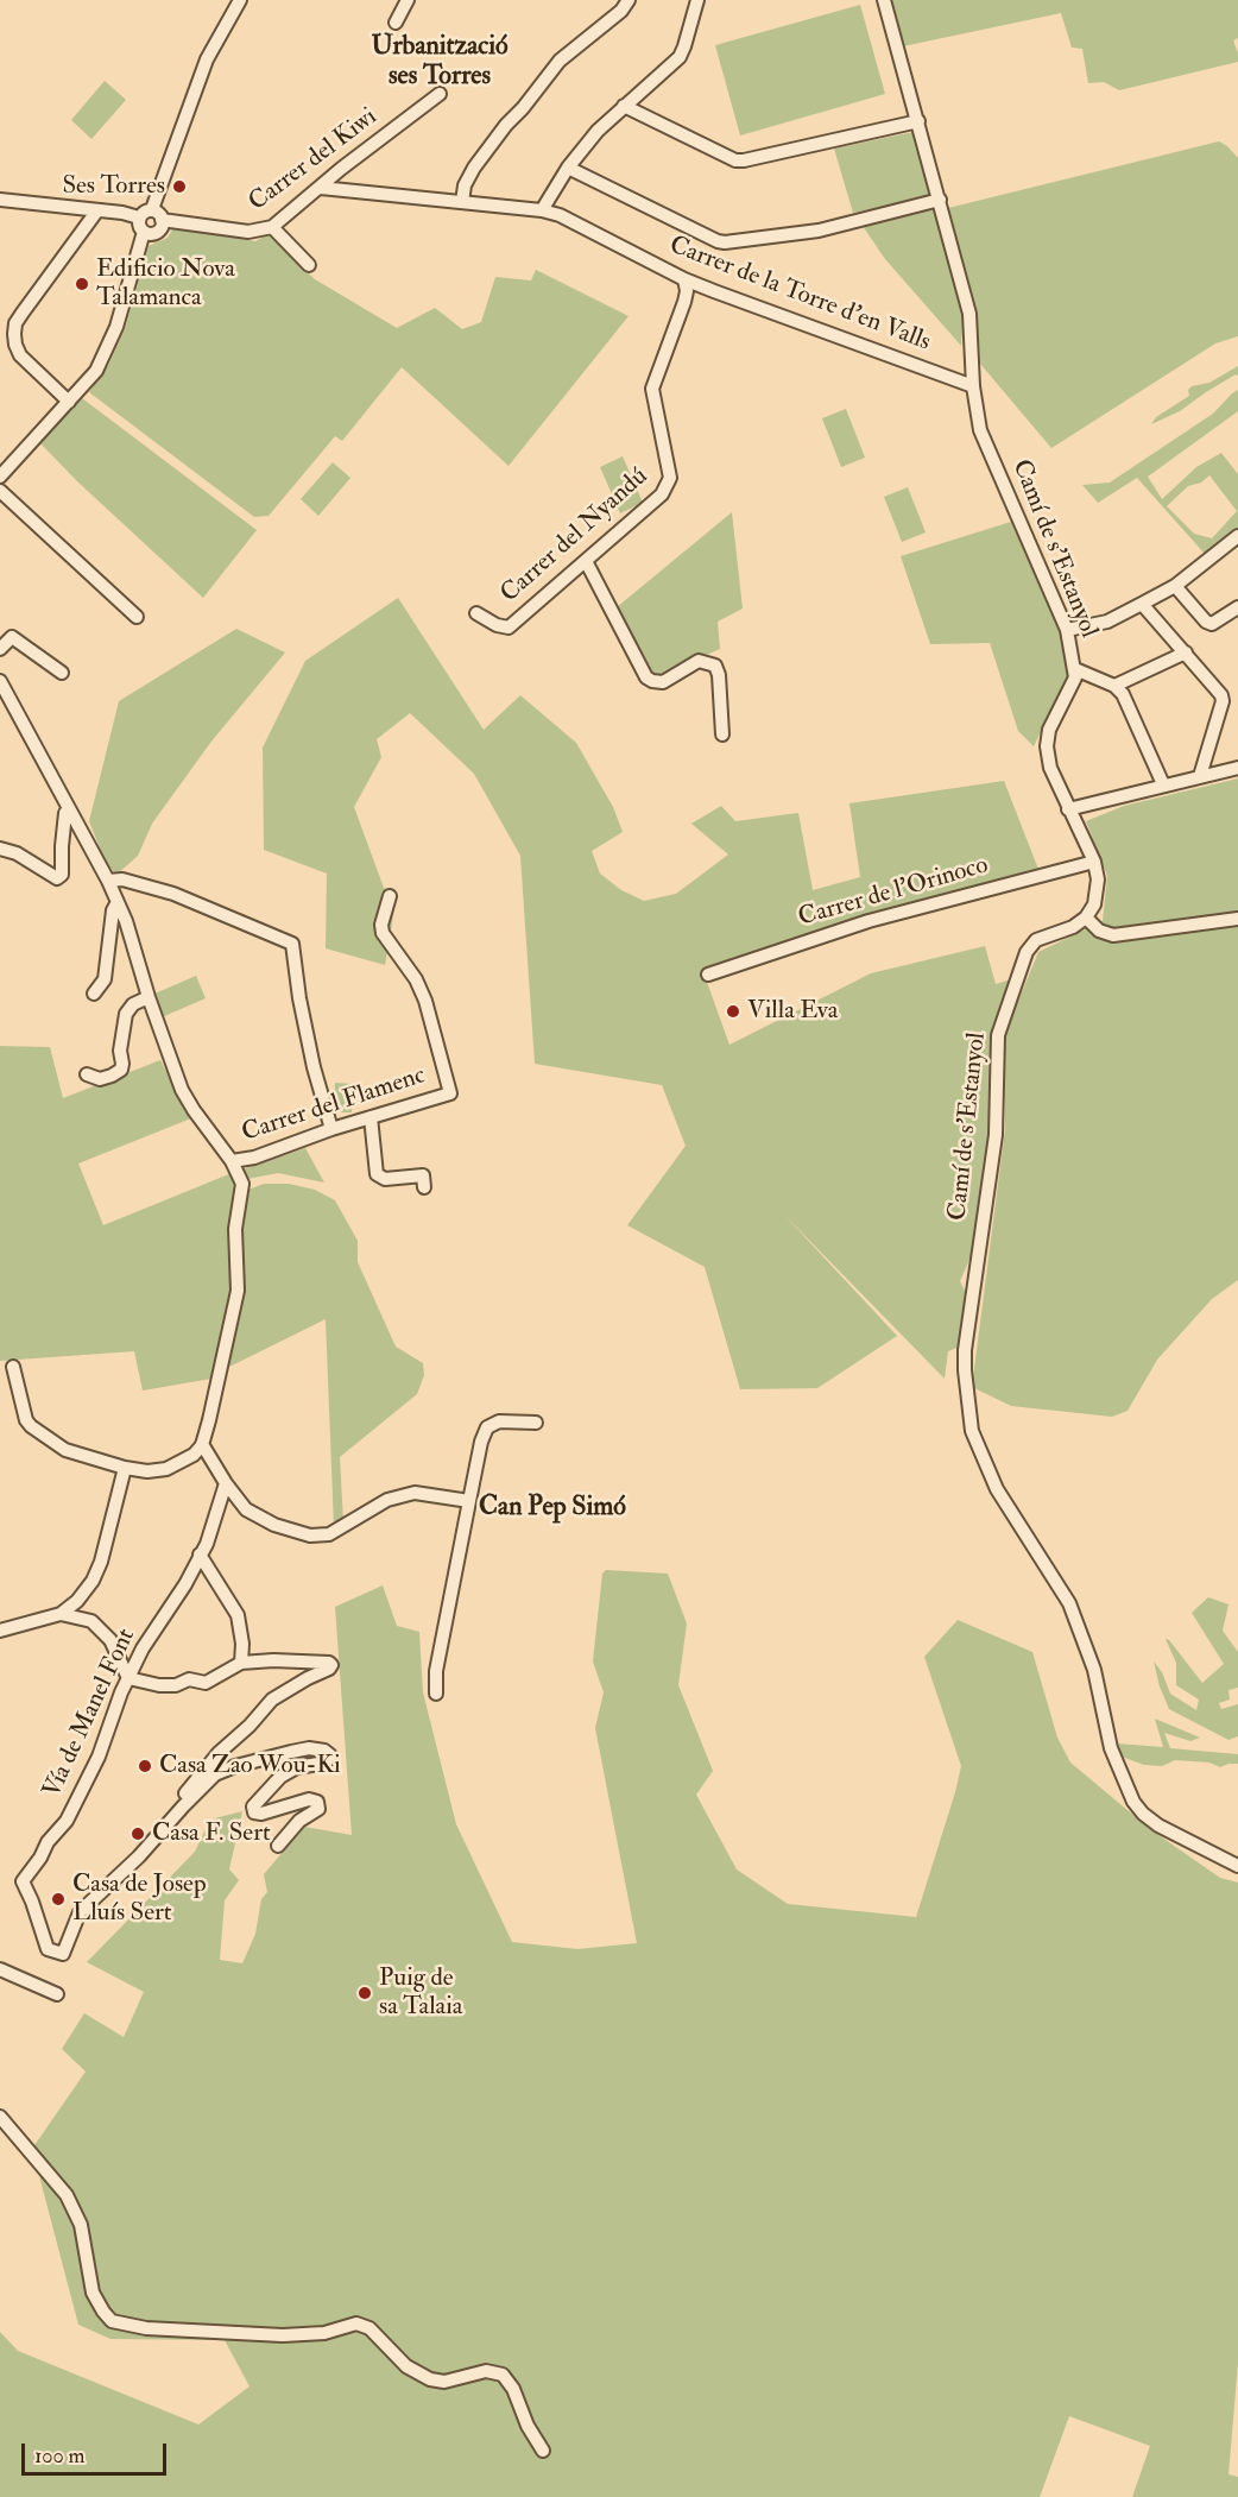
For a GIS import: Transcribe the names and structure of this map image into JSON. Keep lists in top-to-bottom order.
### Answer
{
  "streets": {
    "street": [
      "Carrer del Kiwi",
      "Carrer de la Torre d'en Valls",
      "Carrer del Nyandú",
      "Camí de s'Estanyol",
      "Carrer de l'Orinoco",
      "Carrer del Flamenc",
      "Vía de Manel Font"
    ]
  },
  "crossings": [
    ["Carrer del Kiwi", "Carrer de la Torre d'en Valls"],
    ["Carrer de la Torre d'en Valls", "Carrer del Nyandú"],
    ["Carrer de la Torre d'en Valls", "Camí de s'Estanyol"],
    ["Camí de s'Estanyol", "Carrer de l'Orinoco"]
  ],
  "districts": ["Urbanització ses Torres", "Can Pep Simó"],
  "places": [
    "Ses Torres",
    "Edificio Nova Talamanca",
    "Villa Eva",
    "Casa Zao Wou-Ki",
    "Casa F. Sert",
    "Casa de Josep Lluís Sert",
    "Puig de sa Talaia"
  ],
  "scale_bar": "100 m"
}
